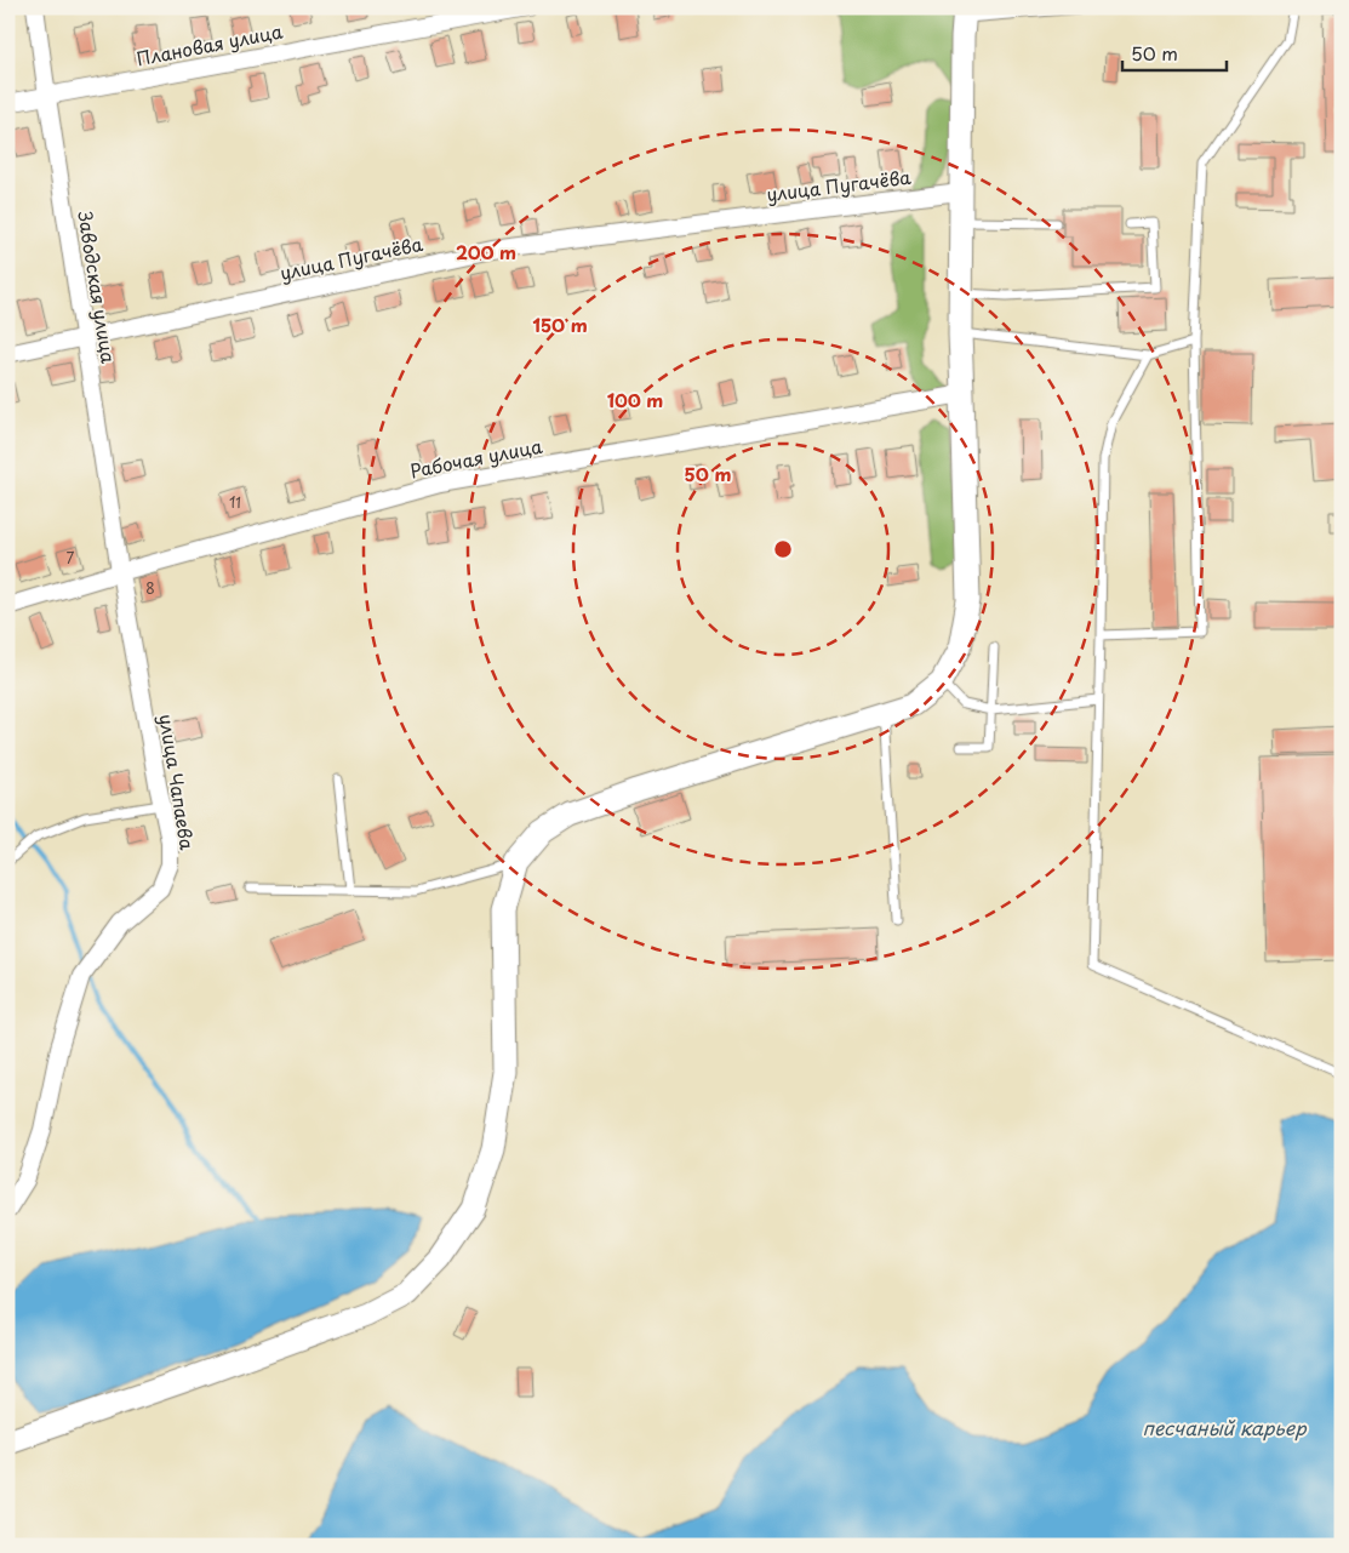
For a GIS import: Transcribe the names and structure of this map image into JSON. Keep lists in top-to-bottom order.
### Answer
{
  "streets": {
    "street": [
      "Плановая улица",
      "улица Пугачёва",
      "Заводская улица",
      "Рабочая улица",
      "улица Чапаева"
    ]
  },
  "crossings": [
    ["Плановая улица", "Заводская улица"],
    ["улица Пугачёва", "Заводская улица"],
    ["Заводская улица", "Рабочая улица"],
    ["Заводская улица", "улица Чапаева"],
    ["Рабочая улица", "улица Чапаева"]
  ],
  "water": ["песчаный карьер"],
  "house_numbers": ["11", "7", "8"],
  "scale_bar": "50 m",
  "rings": [
    "200 m",
    "150 m",
    "100 m",
    "50 m"
  ]
}
